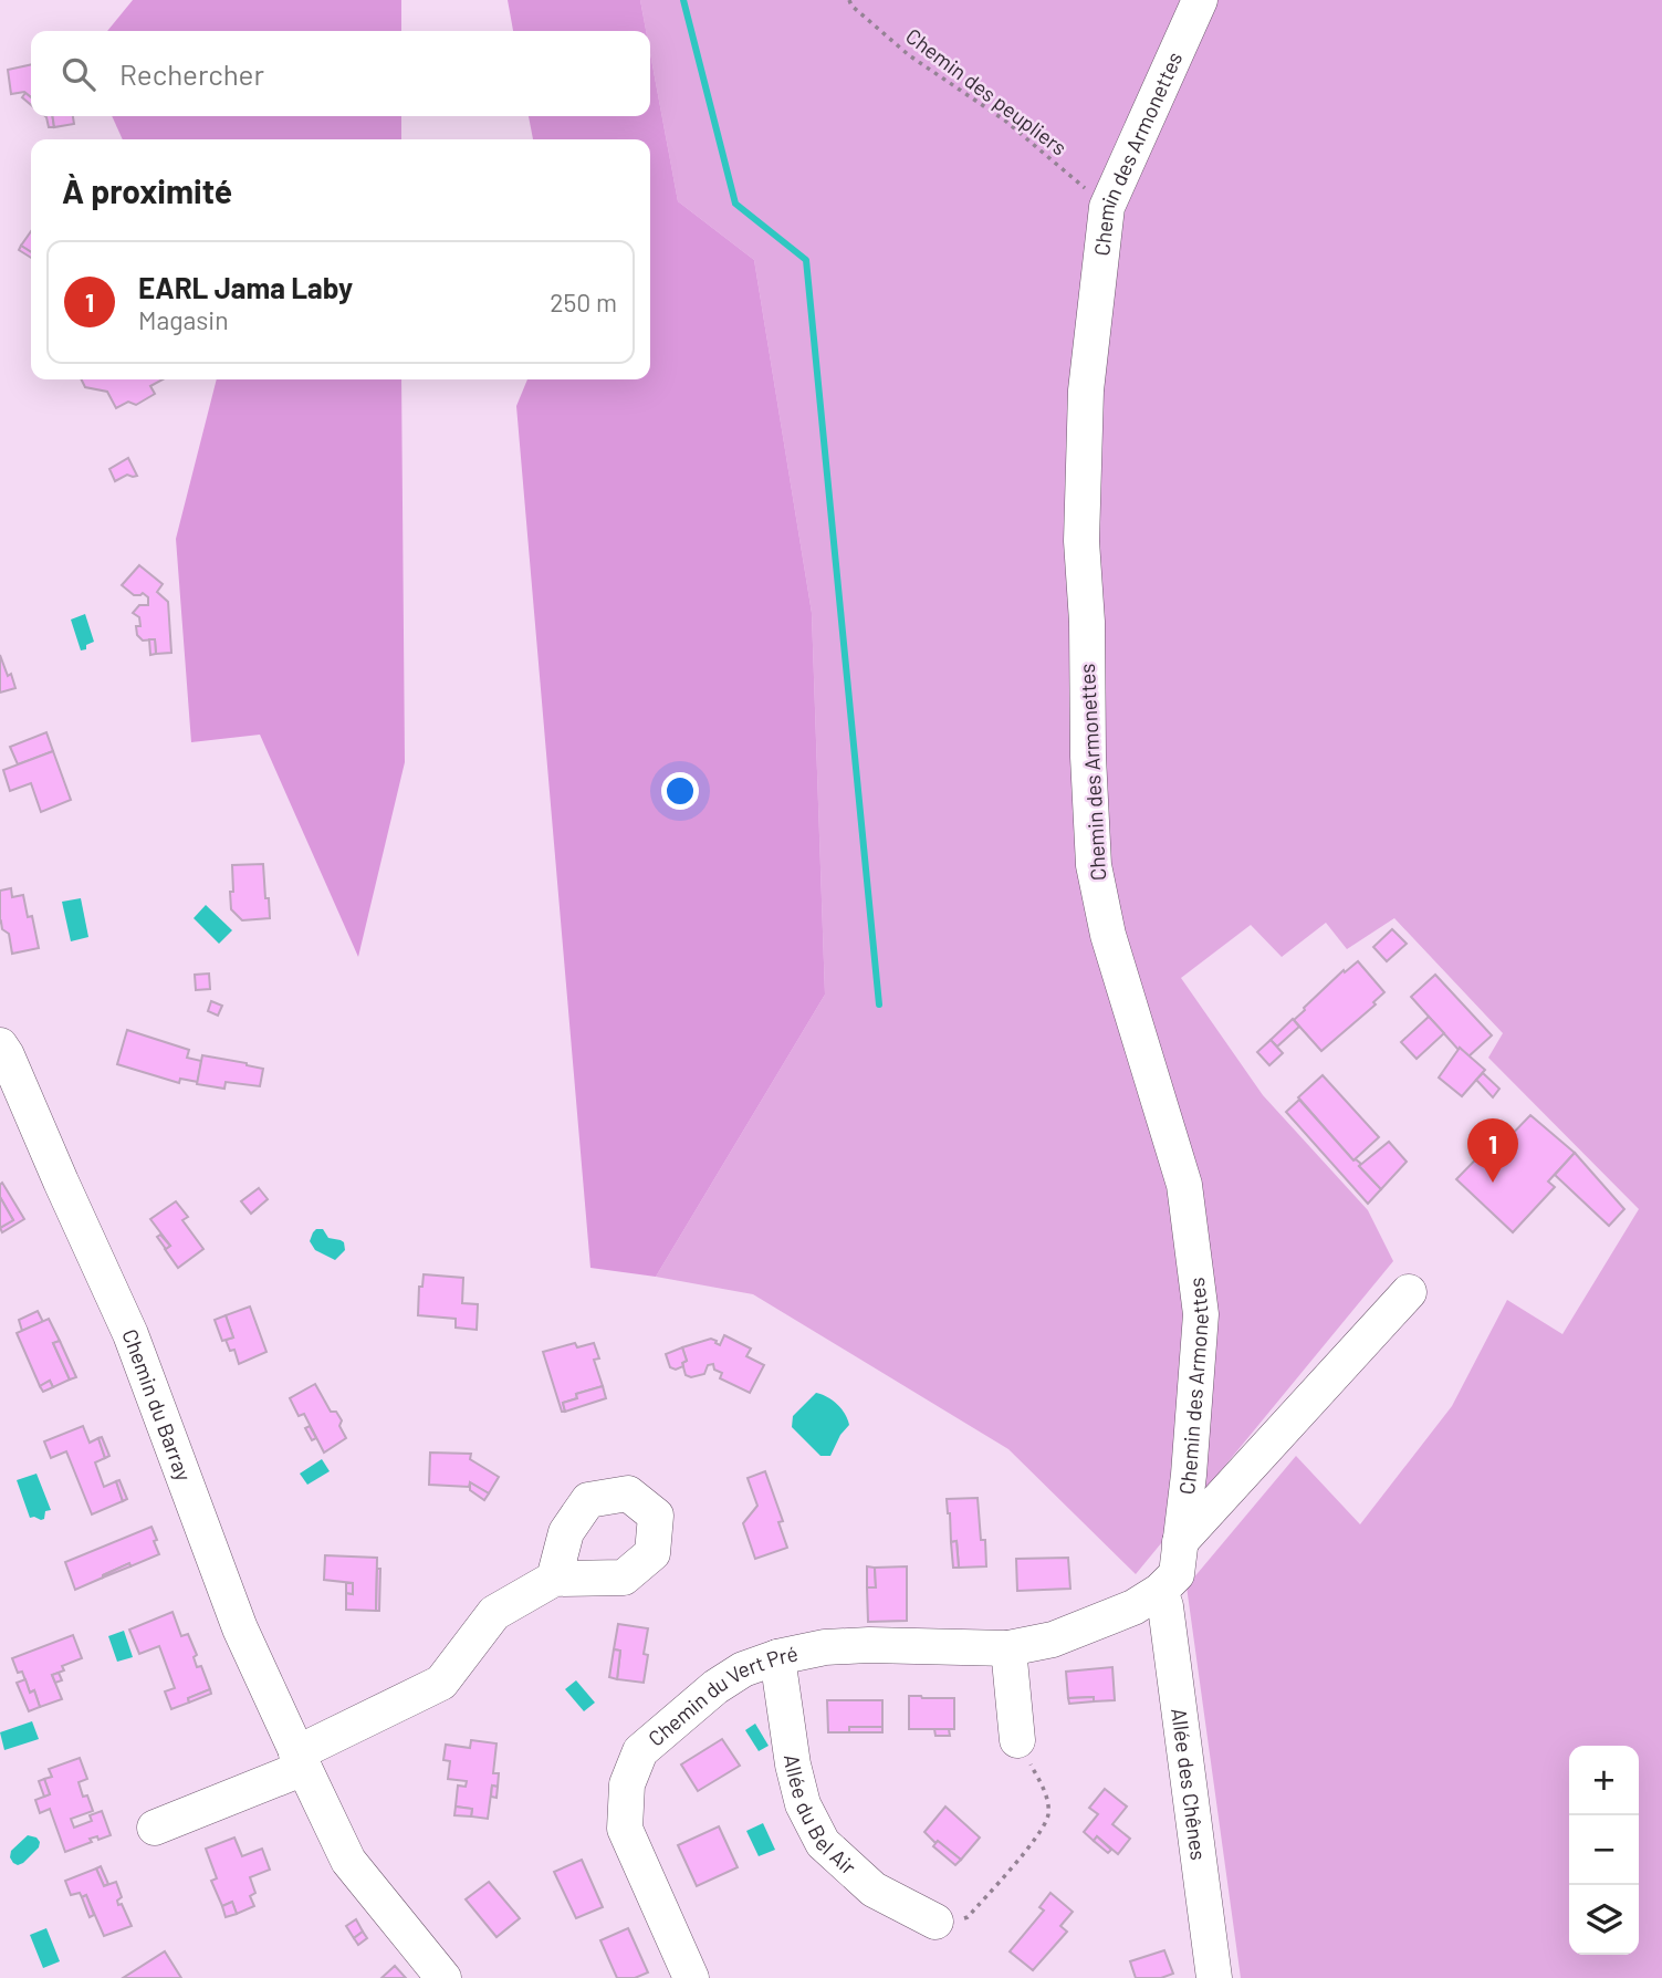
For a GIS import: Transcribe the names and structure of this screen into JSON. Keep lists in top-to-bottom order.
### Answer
{
  "streets": {
    "street": [
      "Chemin des Armonettes",
      "Chemin du Barray",
      "Chemin du Vert Pré",
      "Allée des Chênes",
      "Allée du Bel Air"
    ],
    "path": ["Chemin des peupliers"]
  },
  "crossings": [
    ["Chemin des peupliers", "Chemin des Armonettes"],
    ["Chemin des Armonettes", "Chemin du Vert Pré"],
    ["Chemin des Armonettes", "Allée des Chênes"],
    ["Chemin du Vert Pré", "Allée des Chênes"],
    ["Chemin du Vert Pré", "Allée du Bel Air"]
  ],
  "page": {
    "search": "Rechercher",
    "heading": "À proximité",
    "list": [
      {
        "mark": "1",
        "name": "EARL Jama Laby",
        "note": "Magasin",
        "value": "250 m"
      }
    ],
    "pins": "1",
    "map_buttons": ["+", "−"]
  }
}
